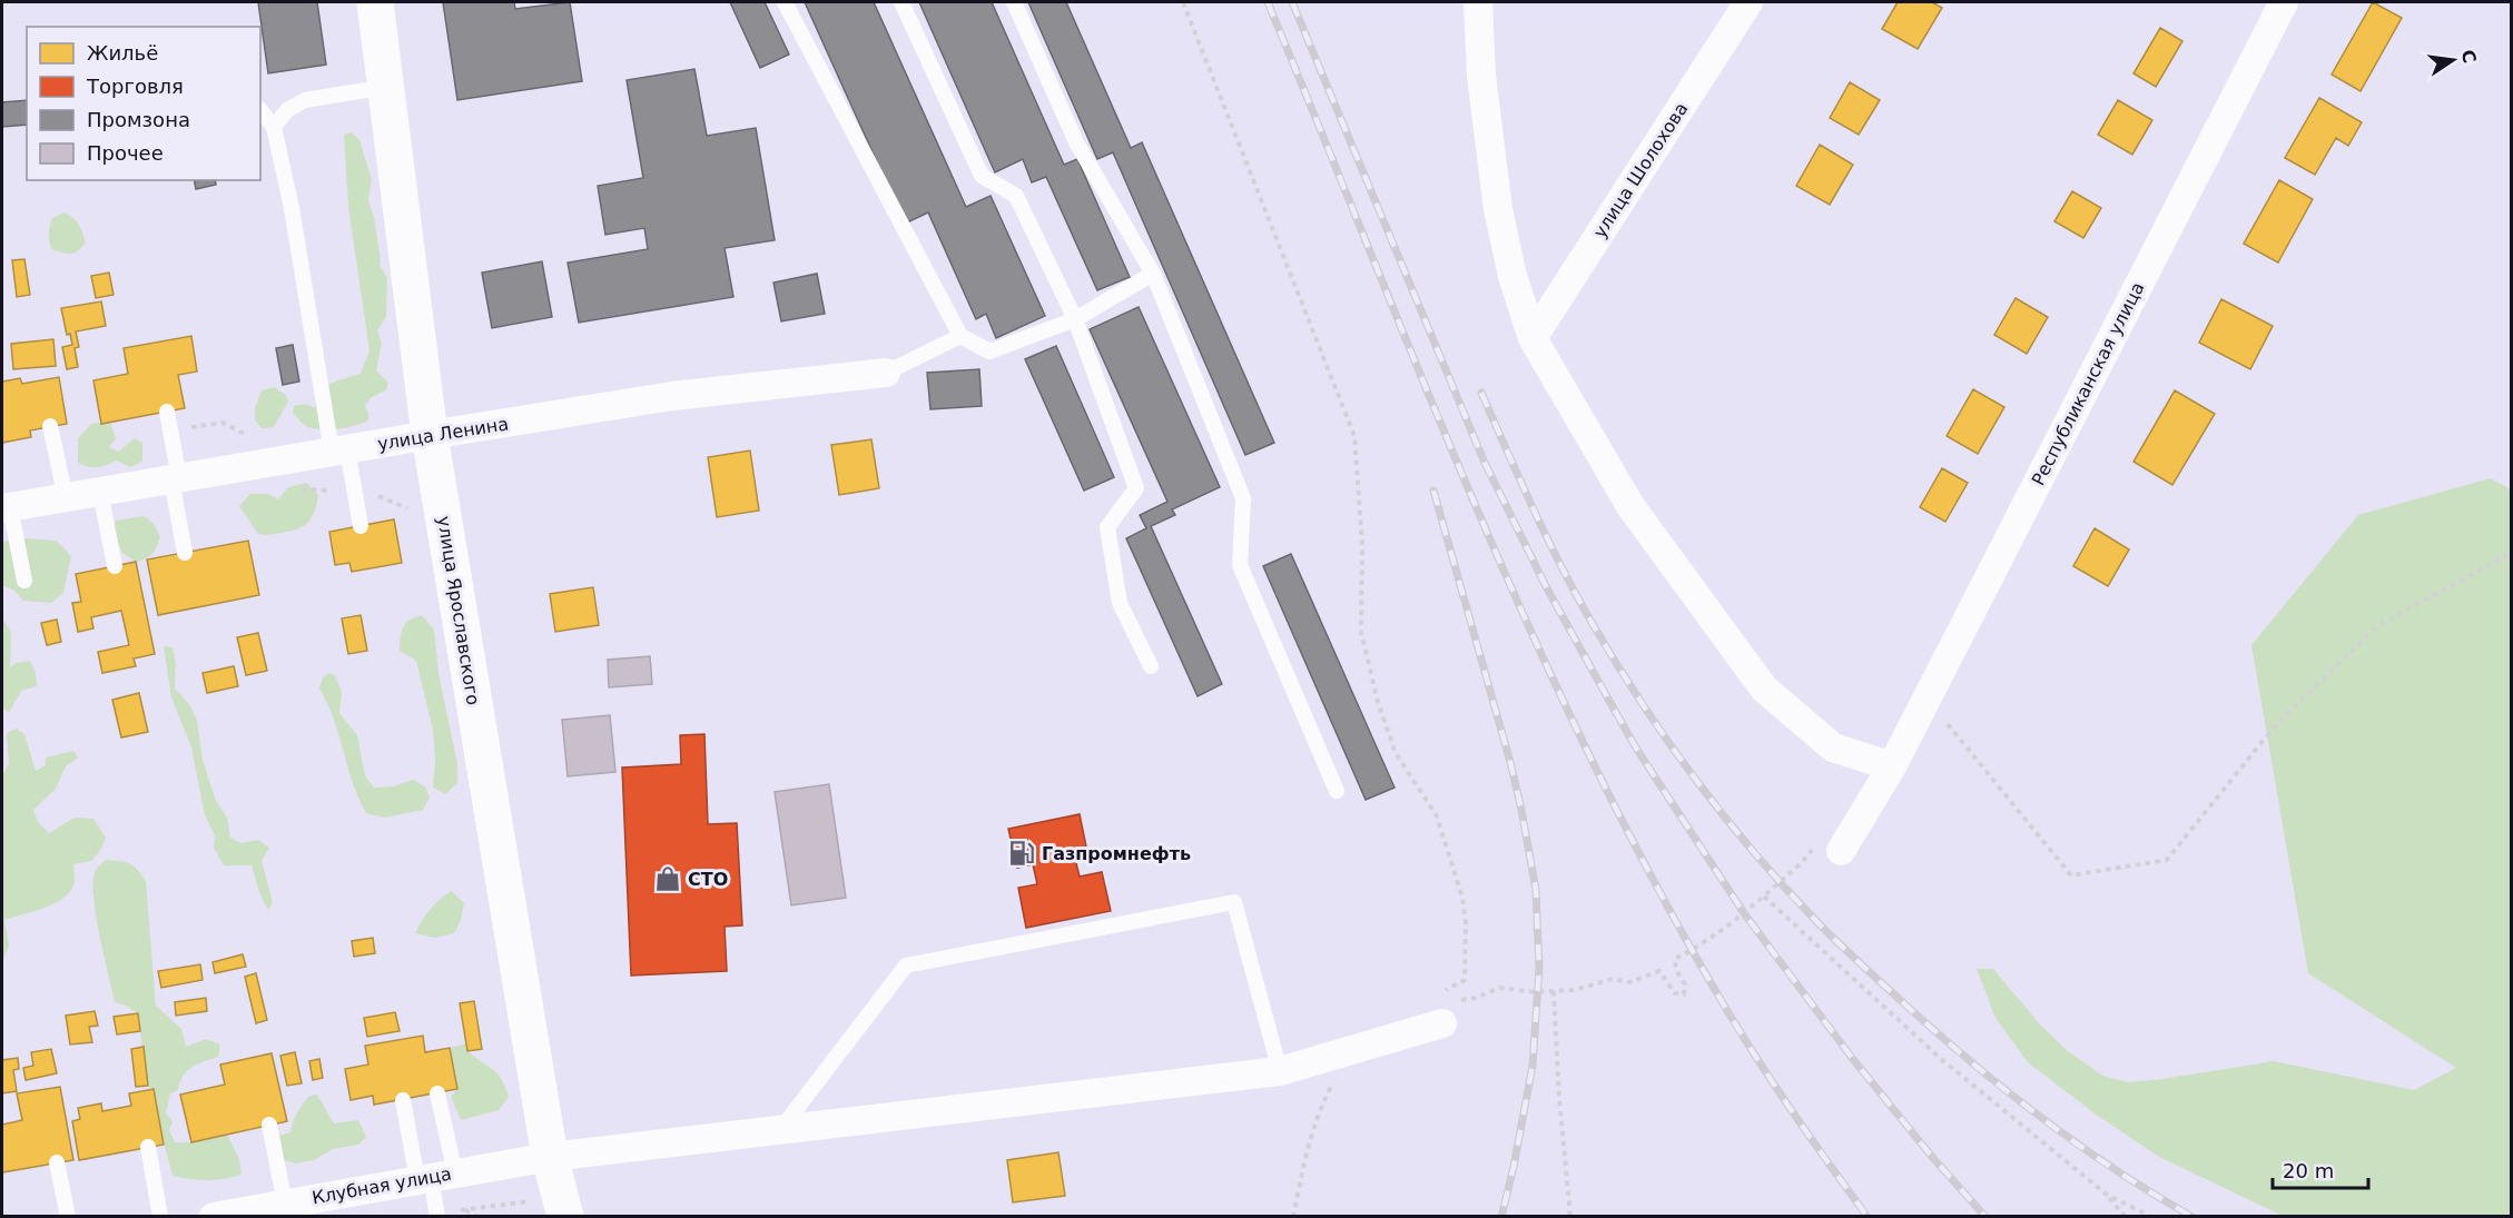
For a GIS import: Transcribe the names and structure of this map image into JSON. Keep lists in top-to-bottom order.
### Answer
{
  "streets": {
    "street": [
      "улица Шолохова",
      "Республиканская улица",
      "улица Ленина",
      "улица Ярославского",
      "Клубная улица"
    ]
  },
  "crossings": [
    ["улица Ленина", "улица Ярославского"],
    ["улица Ярославского", "Клубная улица"]
  ],
  "places": {
    "fuel station": ["Газпромнефть"],
    "shop": ["СТО"]
  },
  "legend": [
    "Жильё",
    "Торговля",
    "Промзона",
    "Прочее"
  ],
  "scale_bar": "20 m",
  "north": "right"
}
